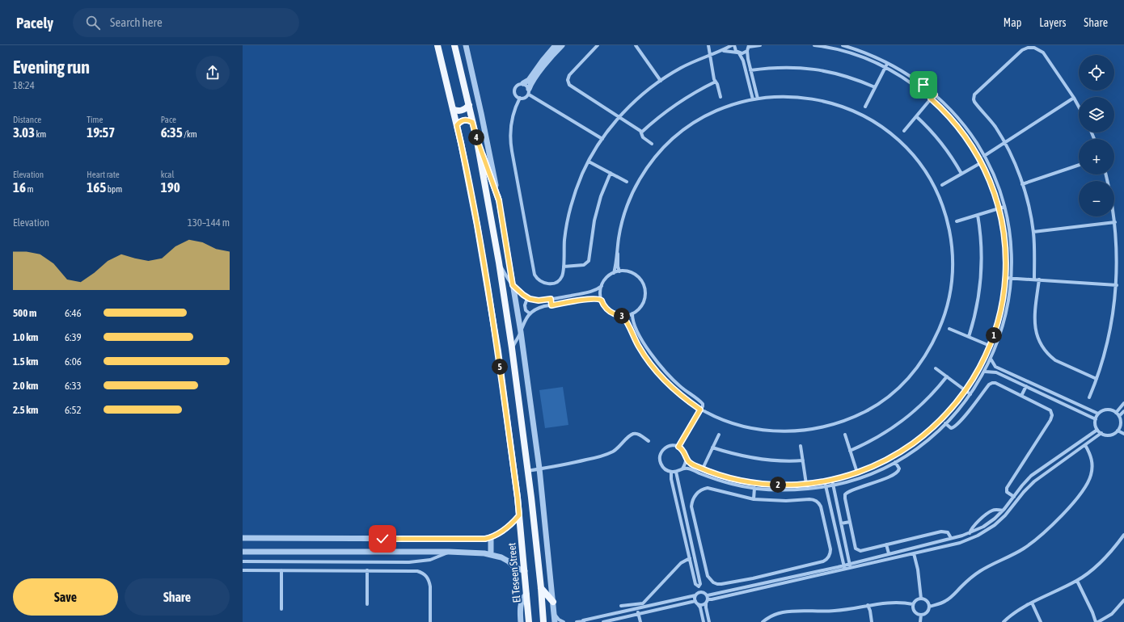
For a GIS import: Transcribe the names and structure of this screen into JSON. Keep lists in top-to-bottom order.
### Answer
{
  "streets": {
    "main road": ["El Teseen Street"]
  },
  "page": {
    "header": "Pacely",
    "search": "Search here",
    "nav": ["Map", "Layers", "Share"],
    "heading": ["Evening run", "18:24"],
    "map_buttons": ["+", "−"],
    "stats": [
      ["Distance", "3.03 km"],
      ["Time", "19:57"],
      ["Pace", "6:35 /km"],
      ["Elevation", "16 m"],
      ["Heart rate", "165 bpm"],
      ["kcal", "190"]
    ],
    "pins": [
      "4",
      "3",
      "1",
      "5",
      "2"
    ],
    "chart": ["Elevation", "130–144 m"],
    "list": [
      {
        "name": "500 m",
        "note": "6:46"
      },
      {
        "name": "1.0 km",
        "note": "6:39"
      },
      {
        "name": "1.5 km",
        "note": "6:06"
      },
      {
        "name": "2.0 km",
        "note": "6:33"
      },
      {
        "name": "2.5 km",
        "note": "6:52"
      }
    ],
    "buttons": ["Save", "Share"]
  }
}
